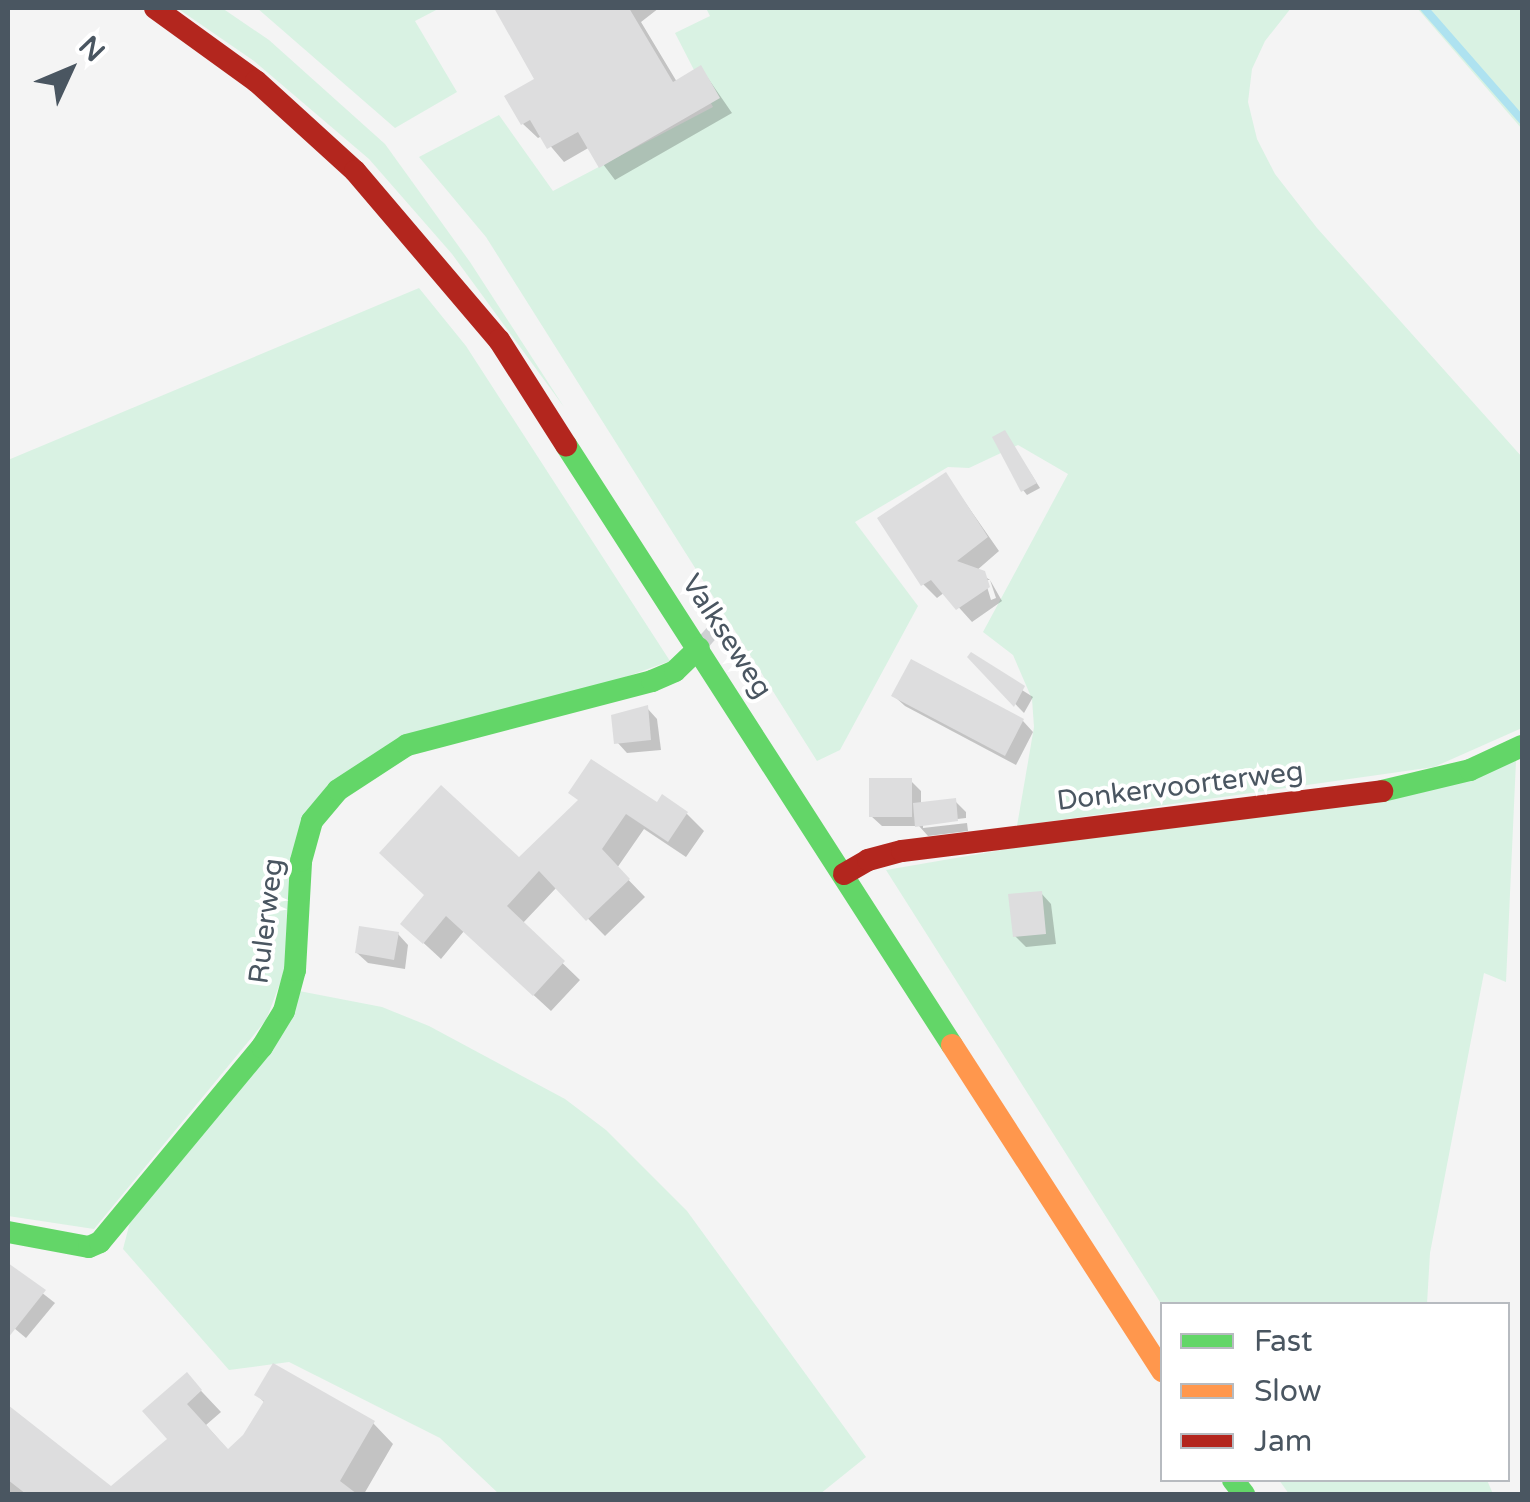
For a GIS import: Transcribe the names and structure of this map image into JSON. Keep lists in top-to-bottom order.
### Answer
{
  "streets": {
    "main road": ["Valkseweg", "Donkervoorterweg", "Rulerweg"]
  },
  "crossings": [
    ["Valkseweg", "Donkervoorterweg"],
    ["Valkseweg", "Rulerweg"]
  ],
  "legend": ["Fast", "Slow", "Jam"],
  "north": "top right"
}
